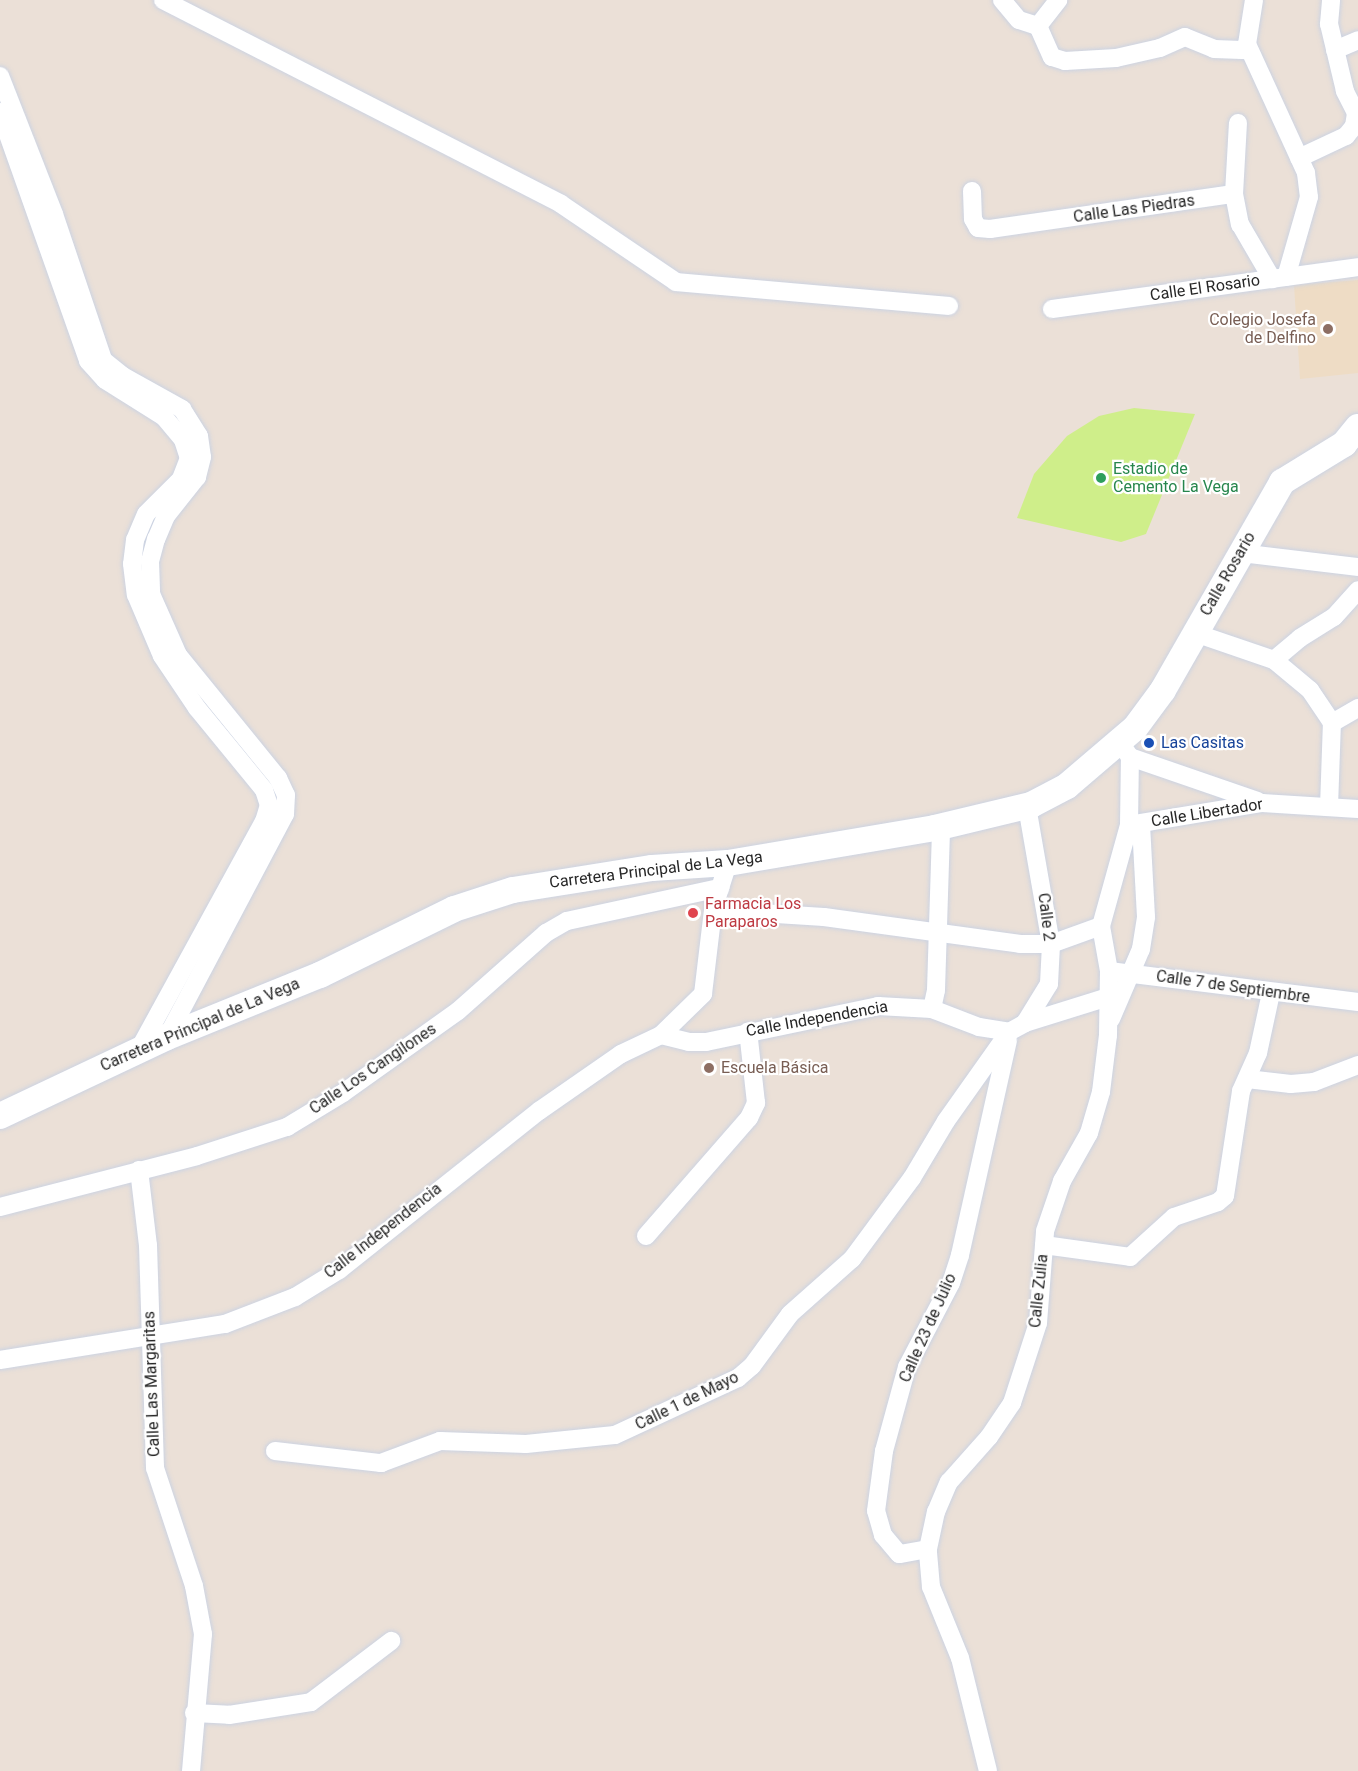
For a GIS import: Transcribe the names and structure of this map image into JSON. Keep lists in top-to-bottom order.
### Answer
{
  "streets": {
    "street": [
      "Calle Las Piedras",
      "Calle El Rosario",
      "Calle Rosario",
      "Calle Libertador",
      "Carretera Principal de La Vega",
      "Calle 2",
      "Calle 7 de Septiembre",
      "Calle Independencia",
      "Calle Los Cangilones",
      "Calle Zulia",
      "Calle 23 de Julio",
      "Calle Las Margaritas",
      "Calle 1 de Mayo"
    ]
  },
  "crossings": [
    ["Calle Rosario", "Carretera Principal de La Vega"],
    ["Calle Libertador", "Calle Zulia"],
    ["Carretera Principal de La Vega", "Calle 2"],
    ["Carretera Principal de La Vega", "Calle Independencia"],
    ["Calle 2", "Calle Independencia"],
    ["Calle 2", "Calle 23 de Julio"],
    ["Calle 2", "Calle 1 de Mayo"],
    ["Calle 7 de Septiembre", "Calle Zulia"],
    ["Calle Independencia", "Calle Los Cangilones"],
    ["Calle Independencia", "Calle Zulia"],
    ["Calle Independencia", "Calle 23 de Julio"],
    ["Calle Independencia", "Calle Las Margaritas"],
    ["Calle Independencia", "Calle 1 de Mayo"],
    ["Calle Los Cangilones", "Calle Las Margaritas"],
    ["Calle Zulia", "Calle 23 de Julio"],
    ["Calle 23 de Julio", "Calle 1 de Mayo"]
  ],
  "places": [
    "Colegio Josefa de Delfino",
    "Estadio de Cemento La Vega",
    "Las Casitas",
    "Farmacia Los Paraparos",
    "Escuela Básica"
  ]
}
